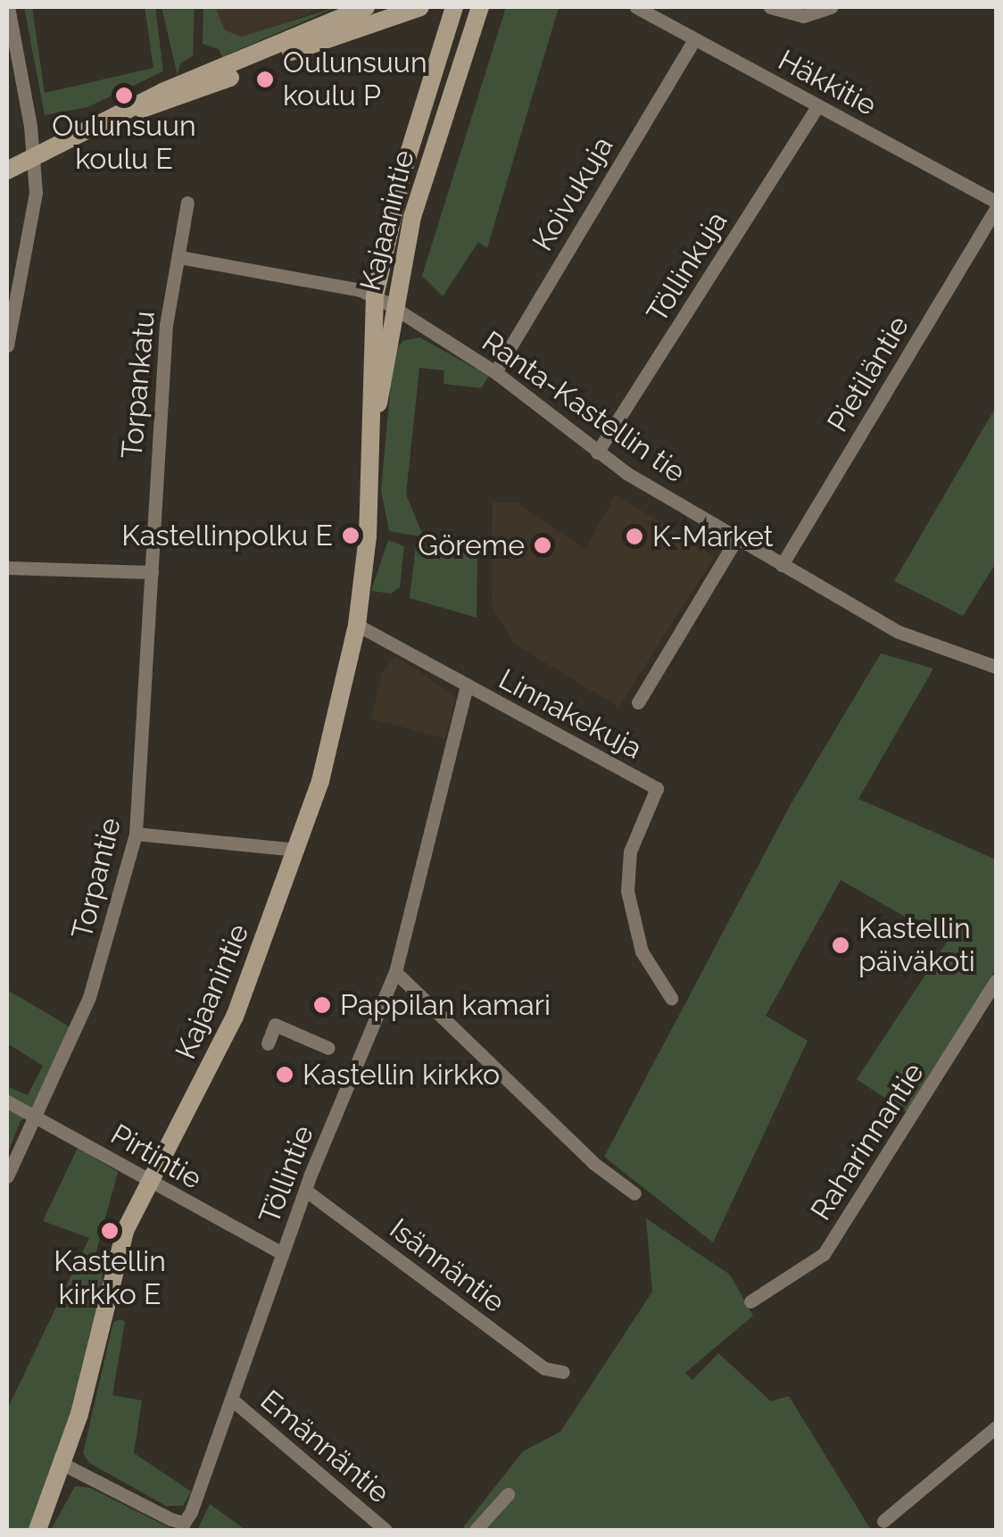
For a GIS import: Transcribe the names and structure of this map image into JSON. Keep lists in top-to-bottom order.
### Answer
{
  "streets": {
    "main road": ["Kajaanintie"],
    "street": [
      "Häkkitie",
      "Koivukuja",
      "Töllinkuja",
      "Pietiläntie",
      "Torpankatu",
      "Ranta-Kastellin tie",
      "Linnakekuja",
      "Torpantie",
      "Raharinnantie",
      "Pirtintie",
      "Töllintie",
      "Isännäntie",
      "Emännäntie"
    ]
  },
  "crossings": [
    ["Häkkitie", "Koivukuja"],
    ["Häkkitie", "Töllinkuja"],
    ["Häkkitie", "Pietiläntie"],
    ["Koivukuja", "Ranta-Kastellin tie"],
    ["Kajaanintie", "Ranta-Kastellin tie"],
    ["Kajaanintie", "Linnakekuja"],
    ["Kajaanintie", "Pirtintie"],
    ["Kajaanintie", "Töllintie"],
    ["Töllinkuja", "Ranta-Kastellin tie"],
    ["Pietiläntie", "Ranta-Kastellin tie"],
    ["Torpankatu", "Torpantie"],
    ["Linnakekuja", "Töllintie"],
    ["Torpantie", "Pirtintie"],
    ["Pirtintie", "Töllintie"],
    ["Töllintie", "Isännäntie"],
    ["Töllintie", "Emännäntie"]
  ],
  "places": [
    "Oulunsuun koulu P",
    "Oulunsuun koulu E",
    "Kastellinpolku E",
    "K-Market",
    "Göreme",
    "Kastellin päiväkoti",
    "Pappilan kamari",
    "Kastellin kirkko",
    "Kastellin kirkko E"
  ]
}
